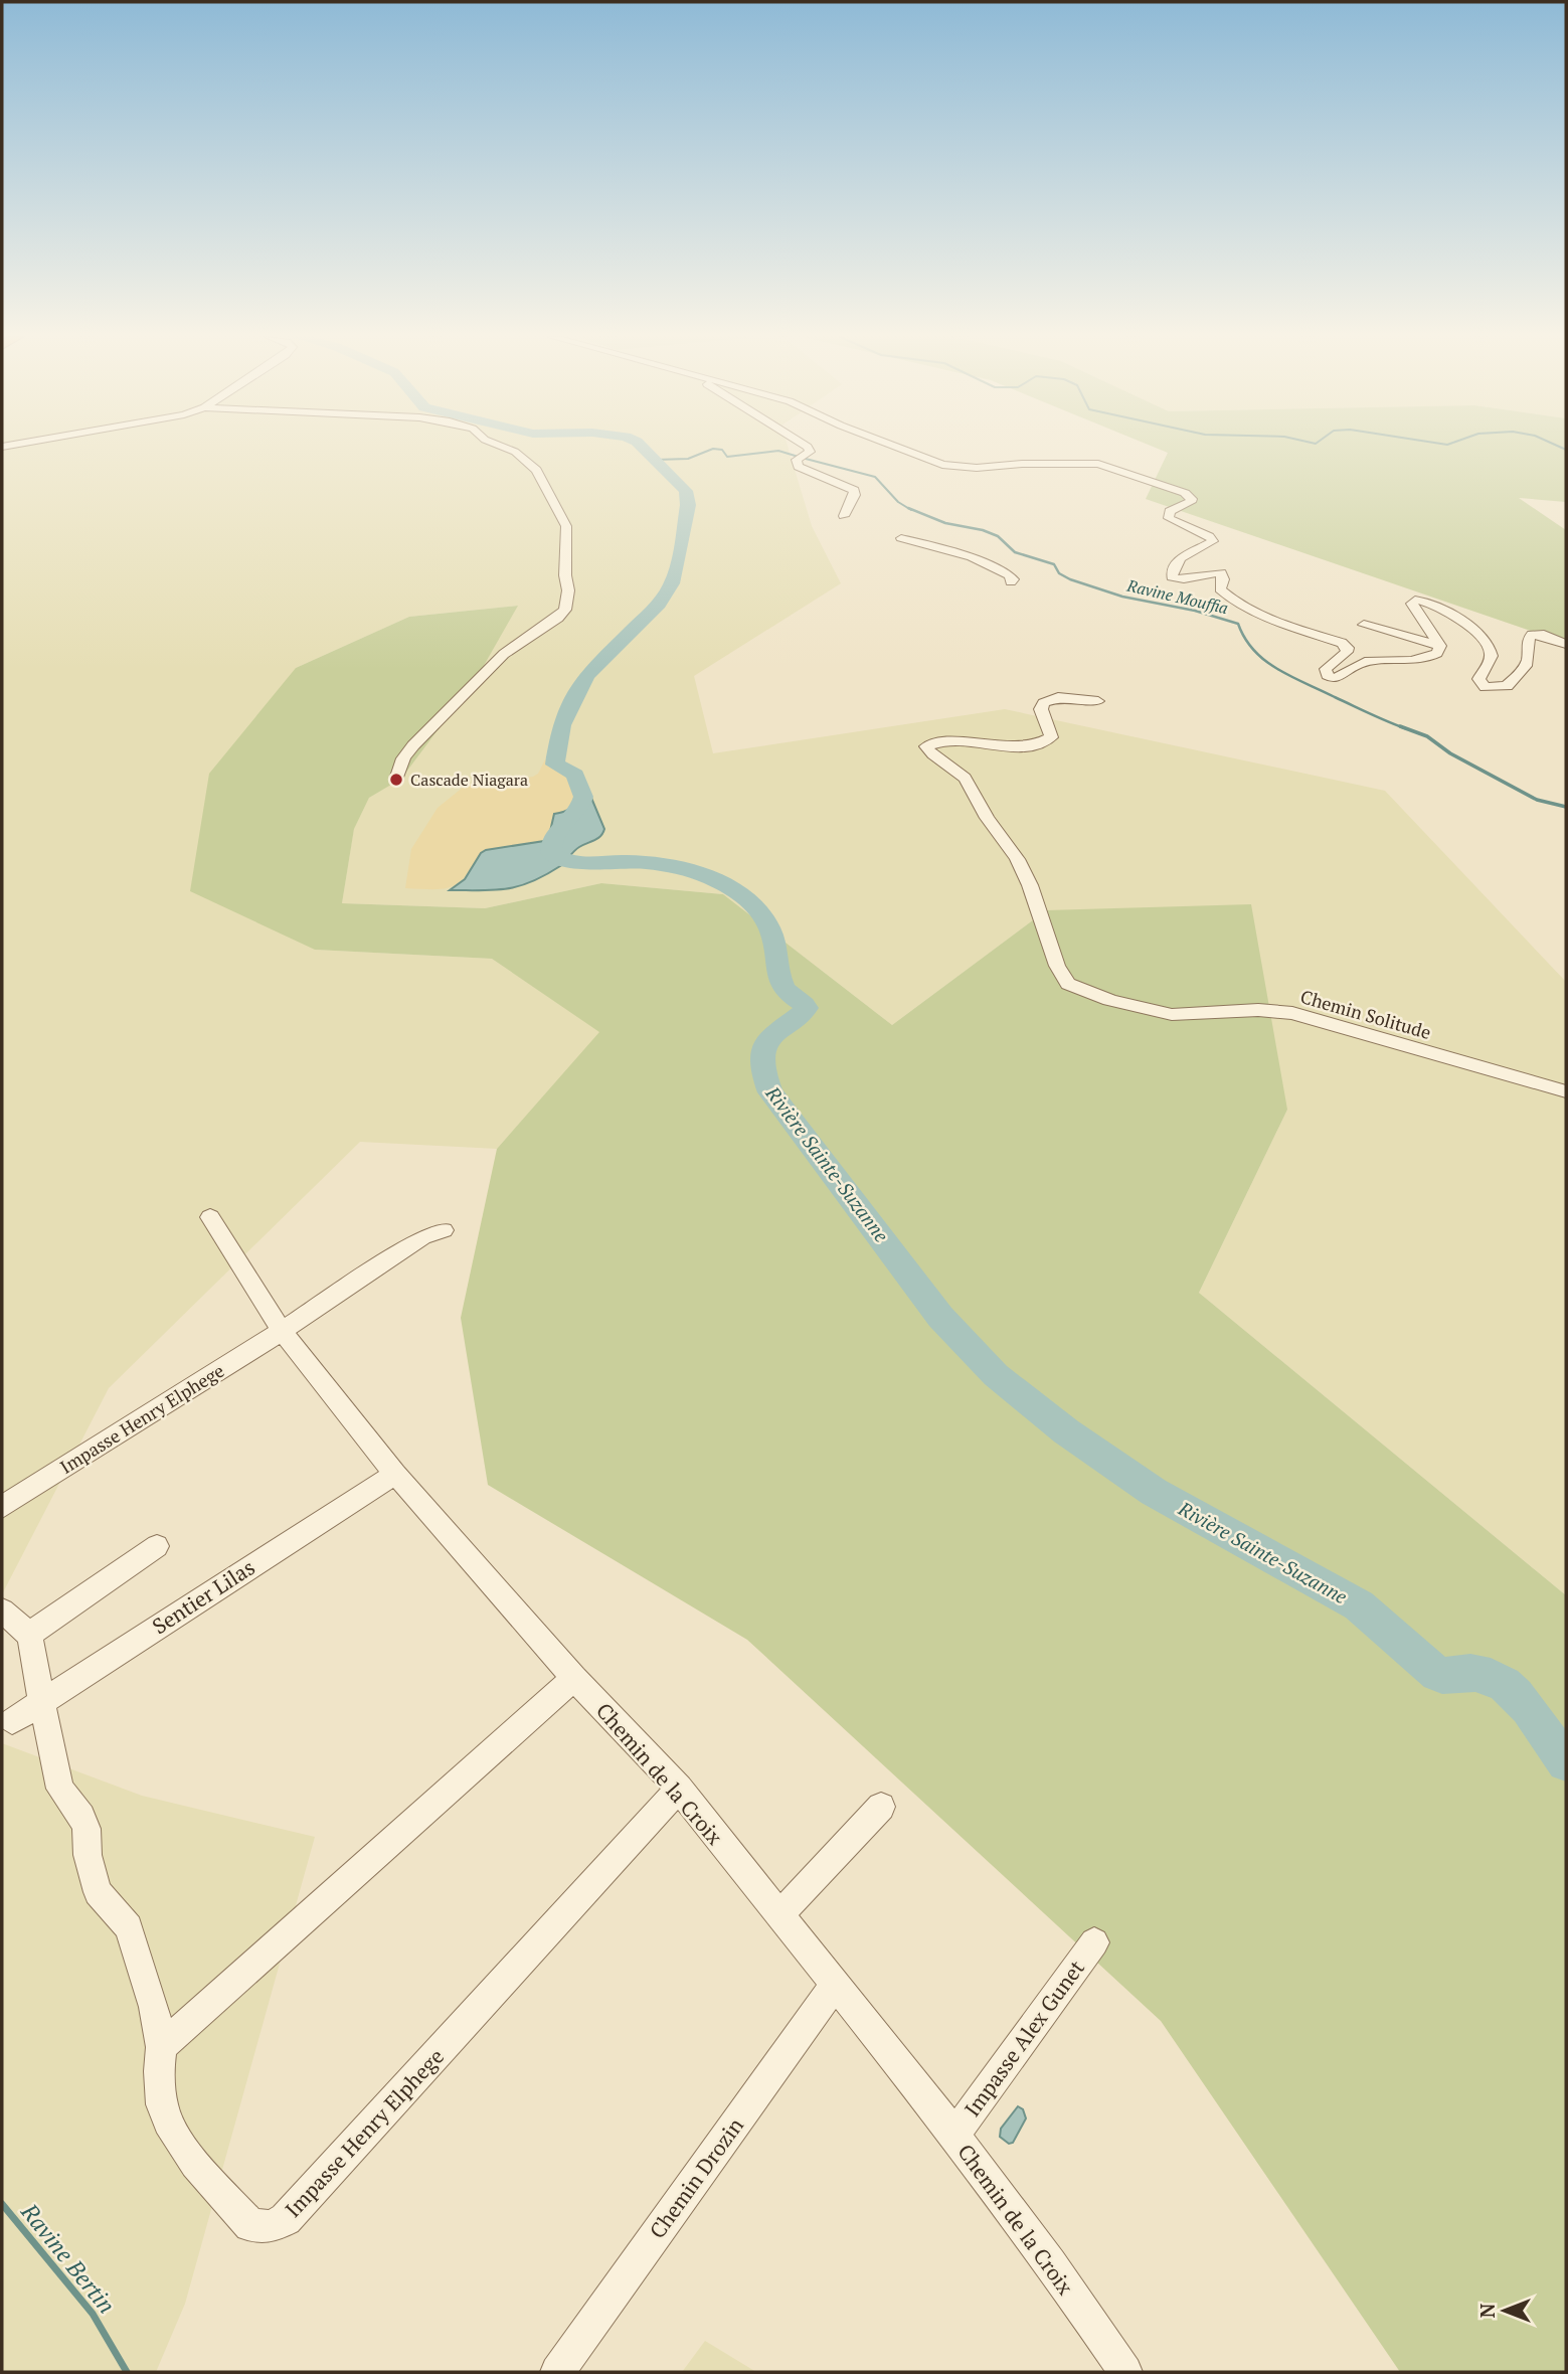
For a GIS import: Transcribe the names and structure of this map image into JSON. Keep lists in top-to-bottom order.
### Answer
{
  "streets": {
    "street": [
      "Chemin Solitude",
      "Impasse Henry Elphege",
      "Sentier Lilas",
      "Chemin de la Croix",
      "Impasse Alex Gunet",
      "Chemin Drozin"
    ]
  },
  "crossings": [
    ["Impasse Henry Elphege", "Sentier Lilas"],
    ["Impasse Henry Elphege", "Chemin de la Croix"],
    ["Sentier Lilas", "Chemin de la Croix"],
    ["Chemin de la Croix", "Impasse Alex Gunet"],
    ["Chemin de la Croix", "Chemin Drozin"]
  ],
  "water": ["Ravine Mouffia", "Rivière Sainte-Suzanne", "Ravine Bertin"],
  "places": ["Cascade Niagara"],
  "north": "left"
}
